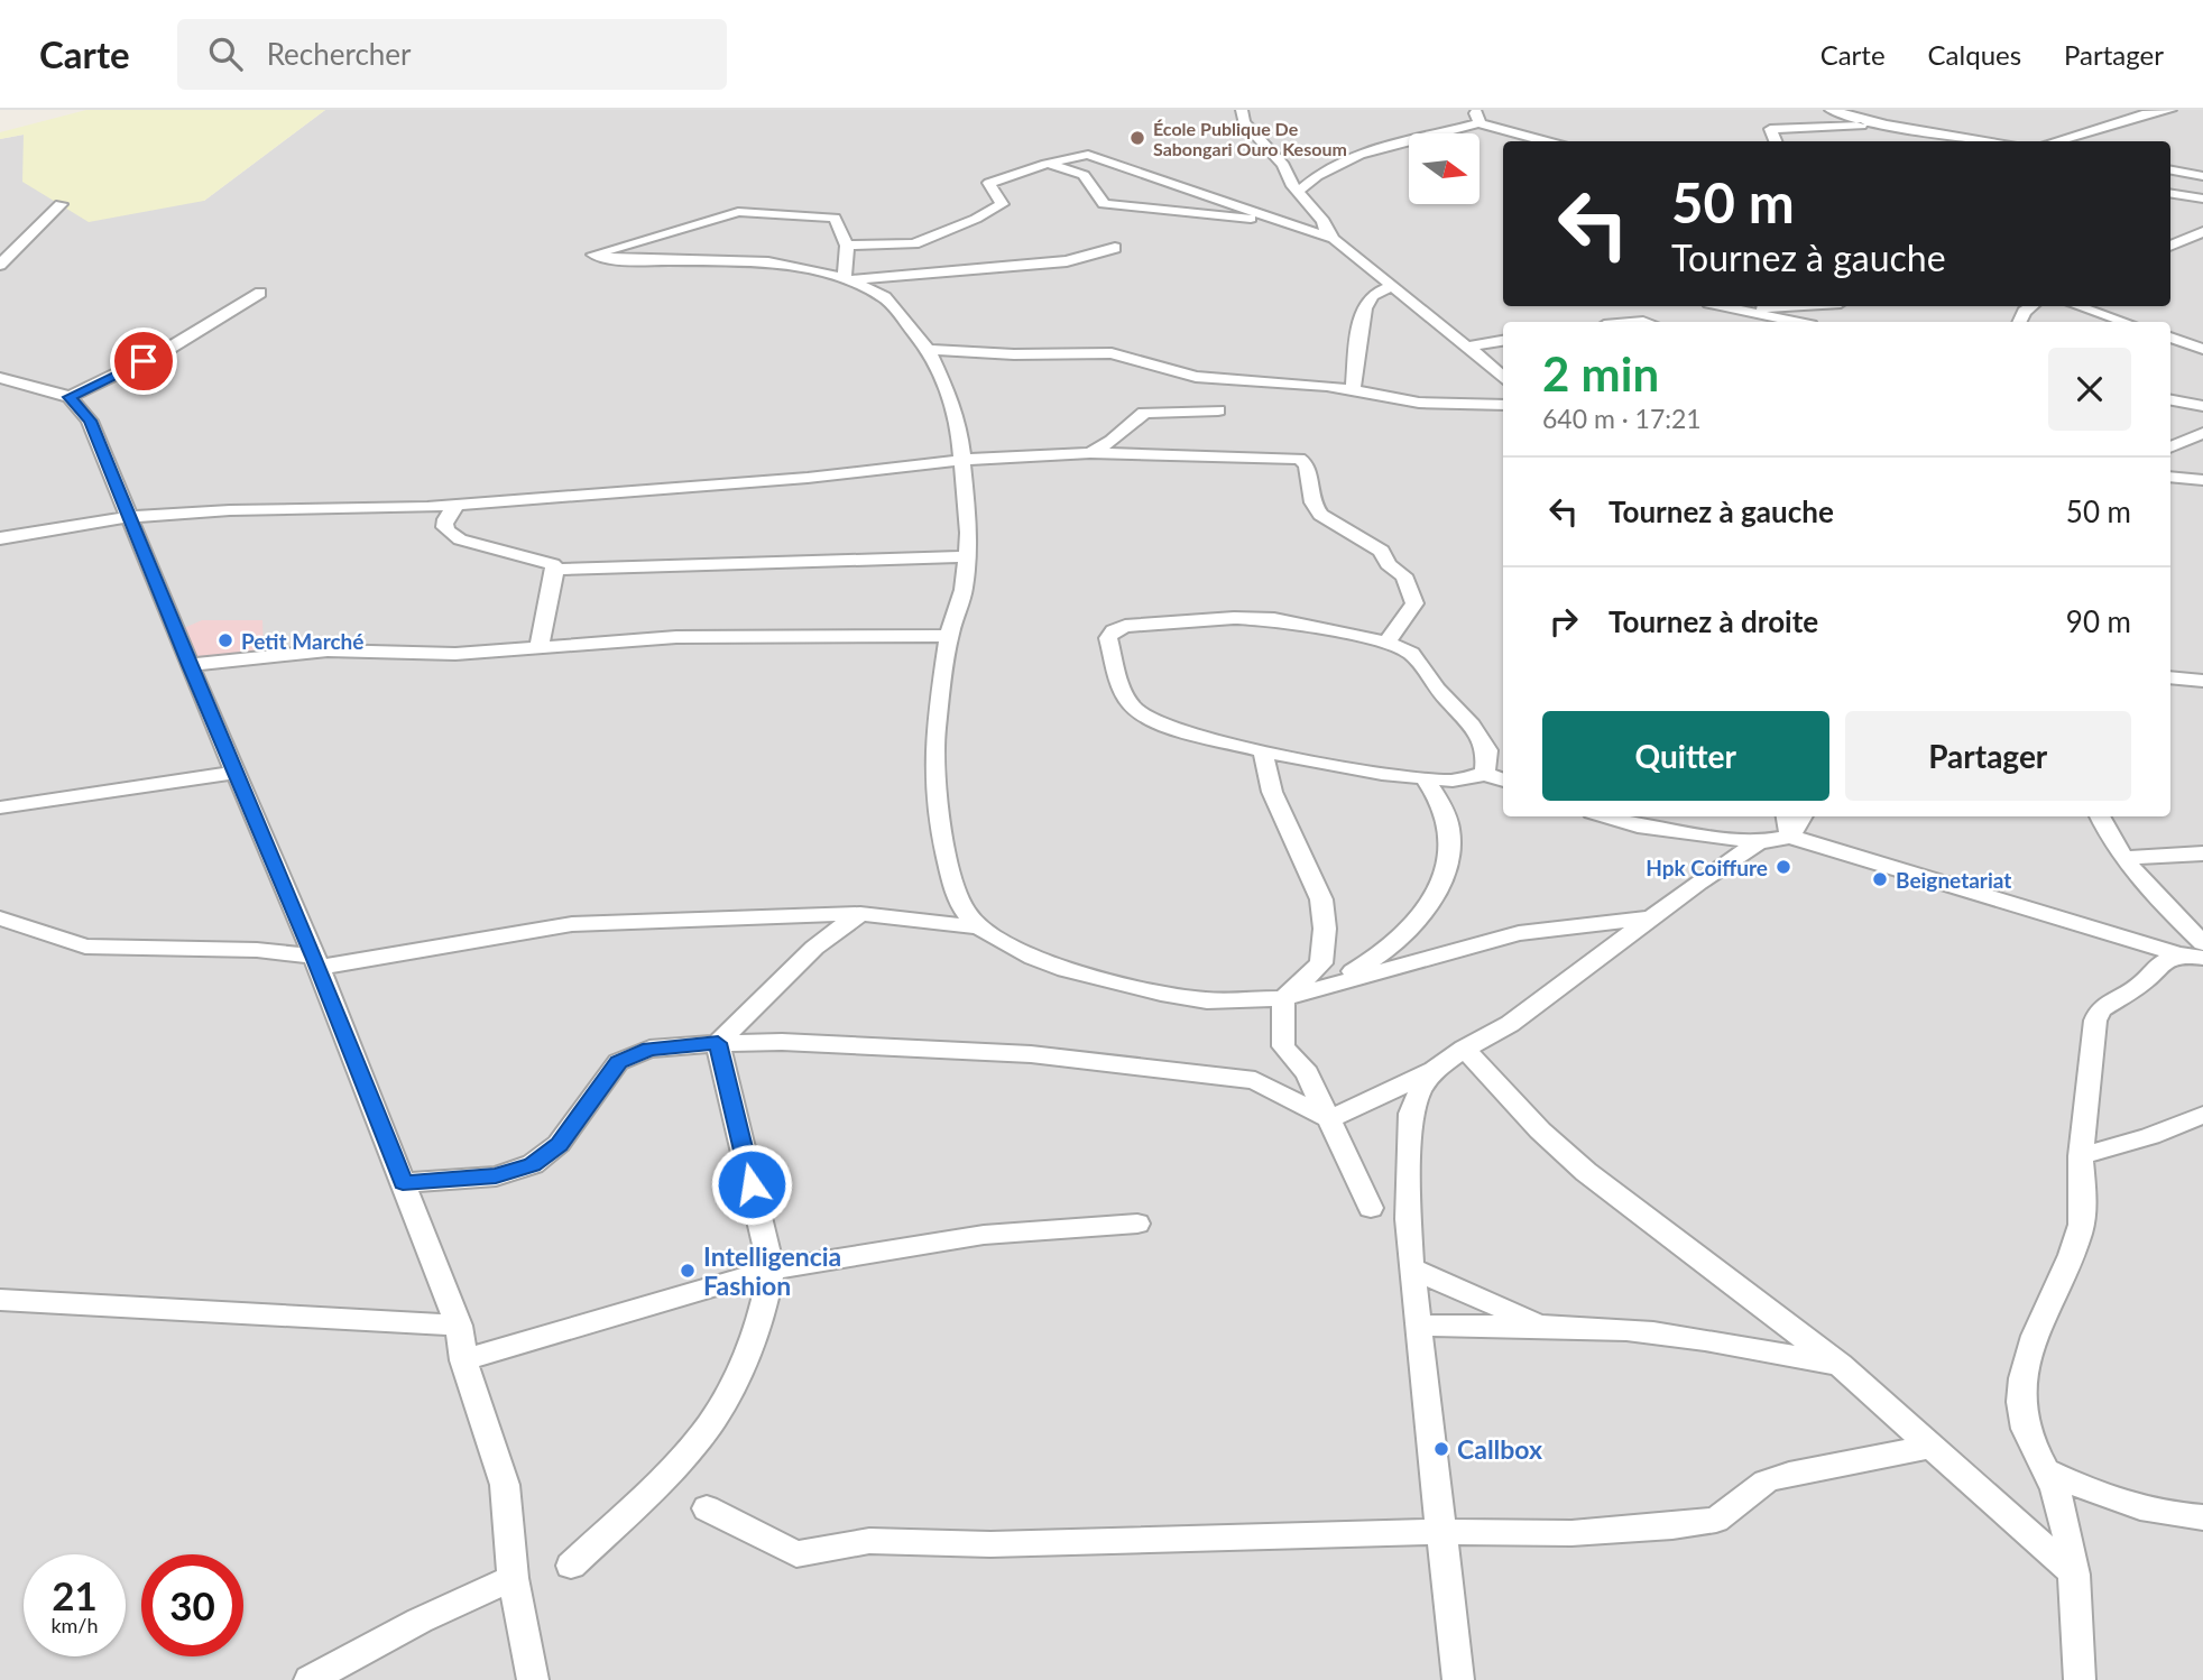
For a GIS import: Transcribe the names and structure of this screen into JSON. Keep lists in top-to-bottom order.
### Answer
{
  "places": [
    "École Publique De Sabongari Ouro Kesoum",
    "Petit Marché",
    "Hpk Coiffure",
    "Beignetariat",
    "Intelligencia Fashion",
    "Callbox"
  ],
  "north": "right",
  "page": {
    "header": "Carte",
    "search": "Rechercher",
    "nav": ["Carte", "Calques", "Partager"],
    "turn": ["50 m", "Tournez à gauche"],
    "heading": ["2 min", "640 m · 17:21"],
    "list": [
      {
        "name": "Tournez à gauche",
        "value": "50 m"
      },
      {
        "name": "Tournez à droite",
        "value": "90 m"
      }
    ],
    "buttons": ["Quitter", "Partager"],
    "speed": "21 km/h",
    "limit": "30"
  }
}
